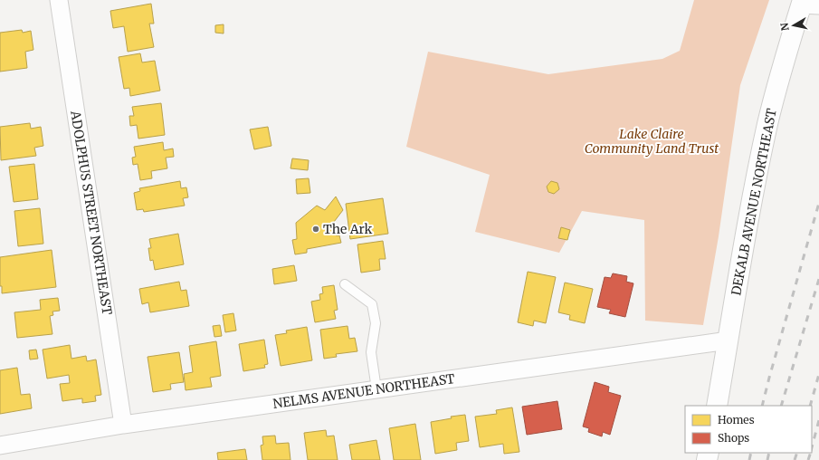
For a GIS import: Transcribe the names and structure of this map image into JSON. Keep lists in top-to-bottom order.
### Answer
{
  "streets": {
    "main road": ["DEKALB AVENUE NORTHEAST"],
    "street": ["ADOLPHUS STREET NORTHEAST", "NELMS AVENUE NORTHEAST"]
  },
  "crossings": [
    ["DEKALB AVENUE NORTHEAST", "NELMS AVENUE NORTHEAST"],
    ["ADOLPHUS STREET NORTHEAST", "NELMS AVENUE NORTHEAST"]
  ],
  "parks": ["Lake Claire Community Land Trust"],
  "places": ["The Ark"],
  "legend": ["Homes", "Shops"],
  "north": "left"
}
